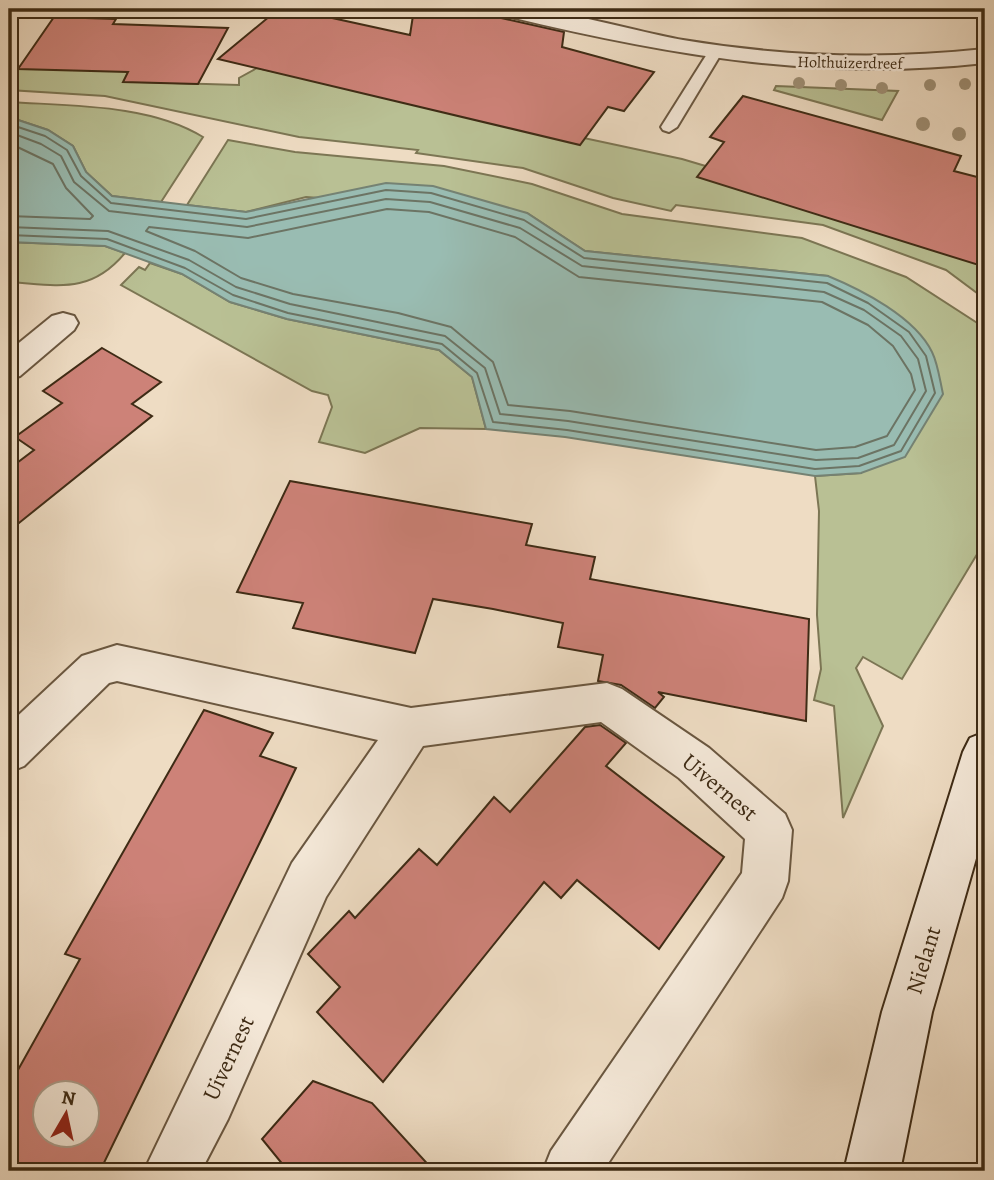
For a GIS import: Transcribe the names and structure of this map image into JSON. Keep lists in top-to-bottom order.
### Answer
{
  "streets": {
    "street": ["Holthuizerdreef", "Uivernest", "Nielant"]
  },
  "north": "top"
}
